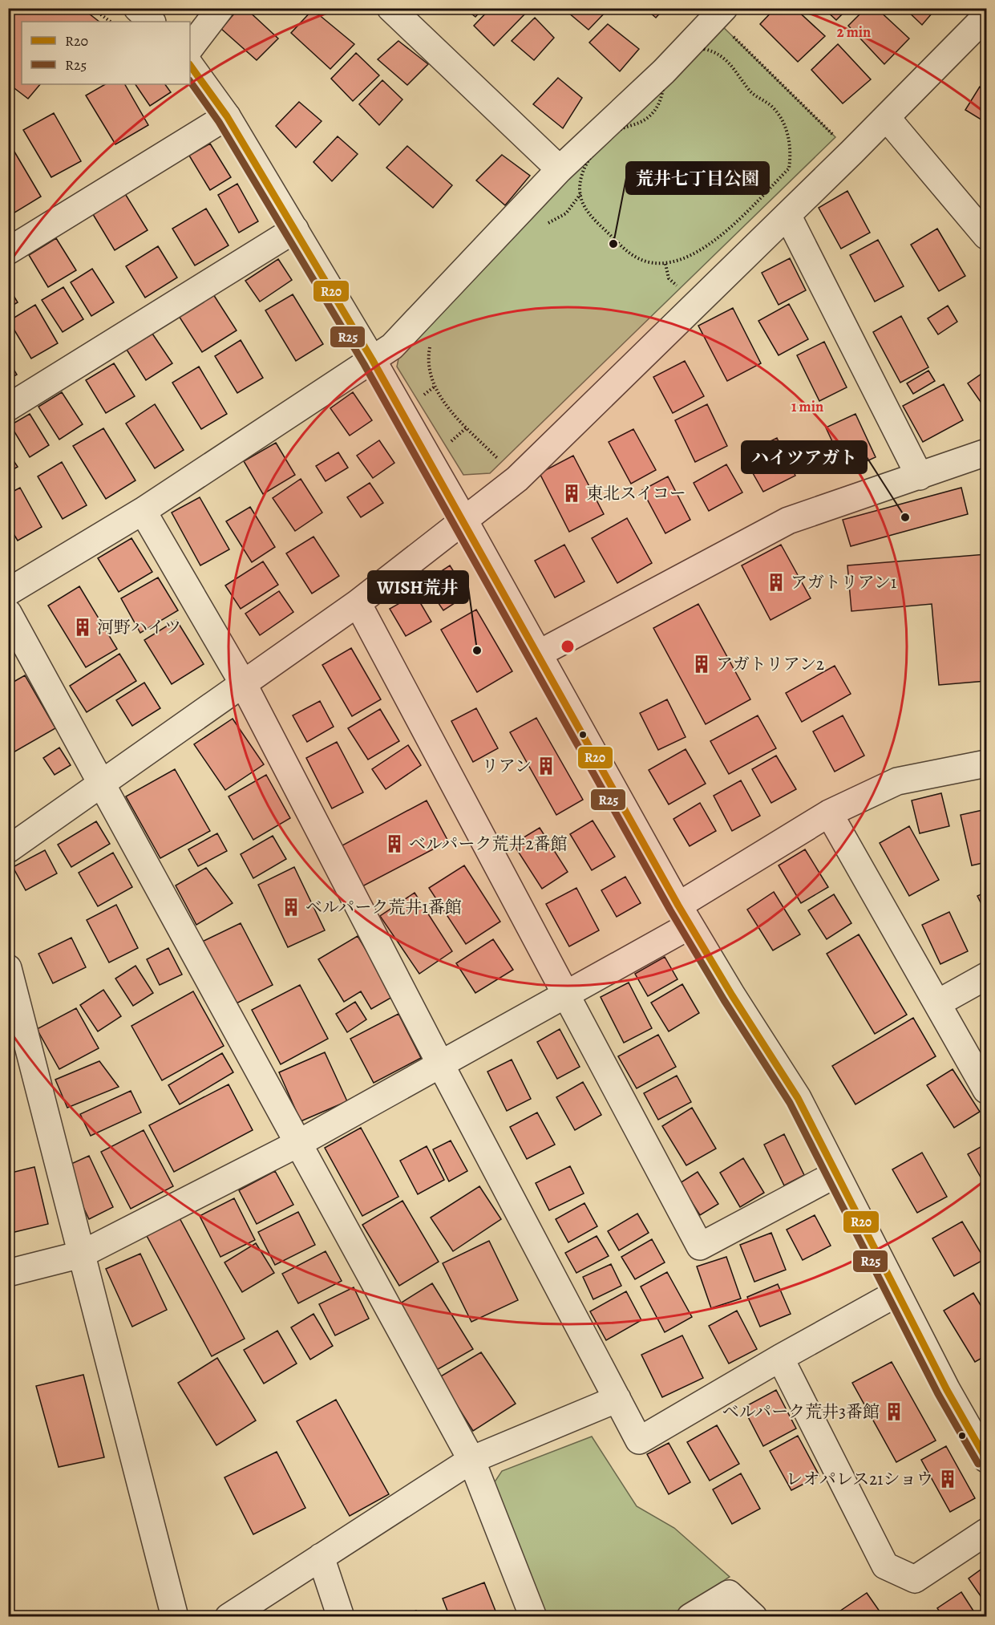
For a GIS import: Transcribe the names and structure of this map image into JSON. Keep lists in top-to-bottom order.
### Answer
{
  "places": {
    "other": ["荒井七丁目公園", "ハイツアガト", "WISH荒井"],
    "building": [
      "東北スイコー",
      "アガトリアン1",
      "河野ハイツ",
      "アガトリアン2",
      "リアン",
      "ベルパーク荒井2番館",
      "ベルパーク荒井1番館",
      "ベルパーク荒井3番館",
      "レオパレス21ショウ"
    ]
  },
  "lines": ["transit line R20", "transit line R25"],
  "legend": ["R20", "R25"],
  "rings": ["2 min", "1 min"]
}
